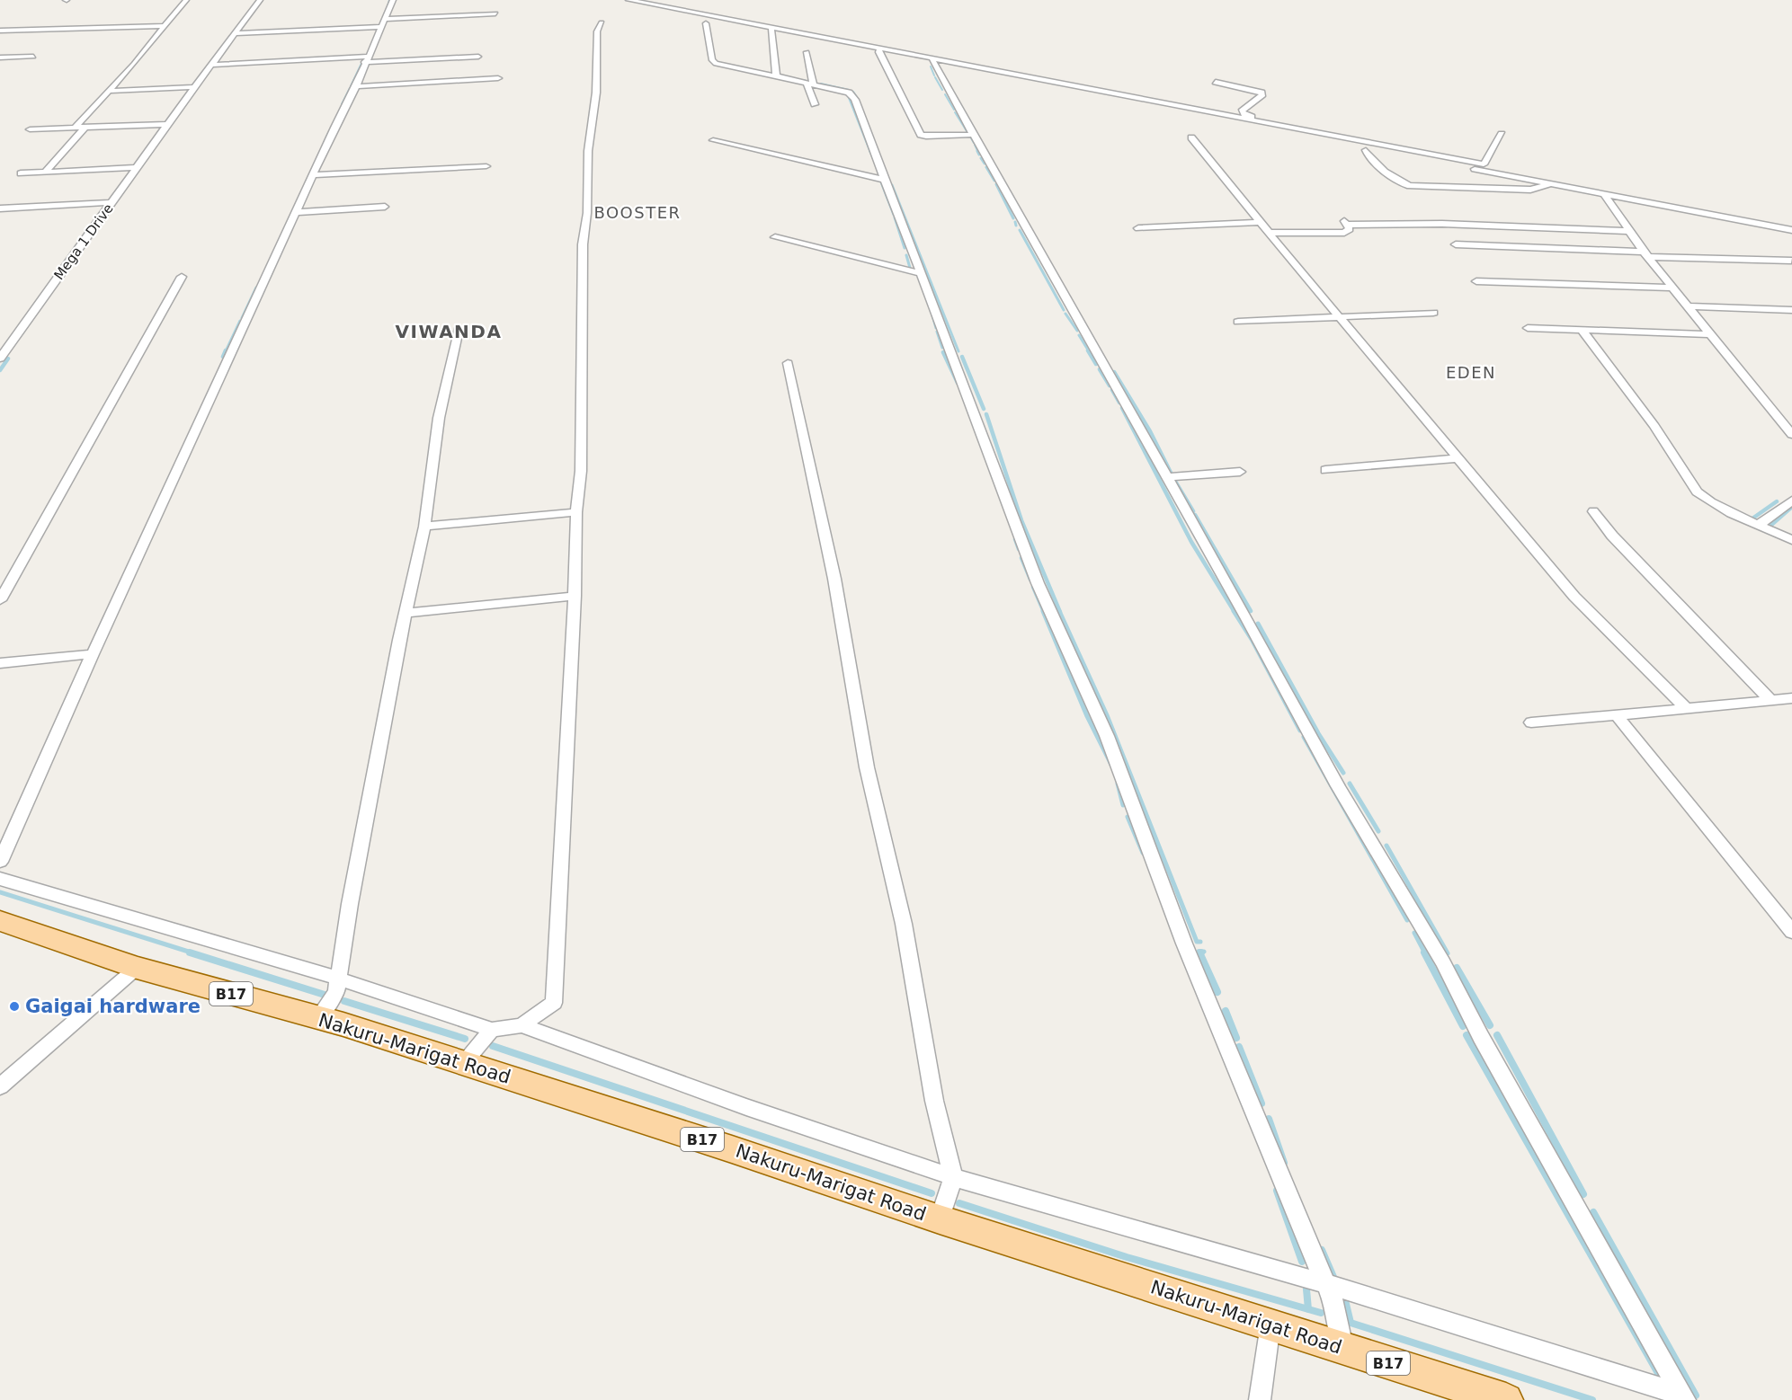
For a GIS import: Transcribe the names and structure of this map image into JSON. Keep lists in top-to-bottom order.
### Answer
{
  "streets": {
    "main road": ["B17", "Nakuru-Marigat Road"],
    "street": ["Mega 1 Drive"]
  },
  "districts": ["BOOSTER", "VIWANDA", "EDEN"],
  "places": ["Gaigai hardware"]
}
